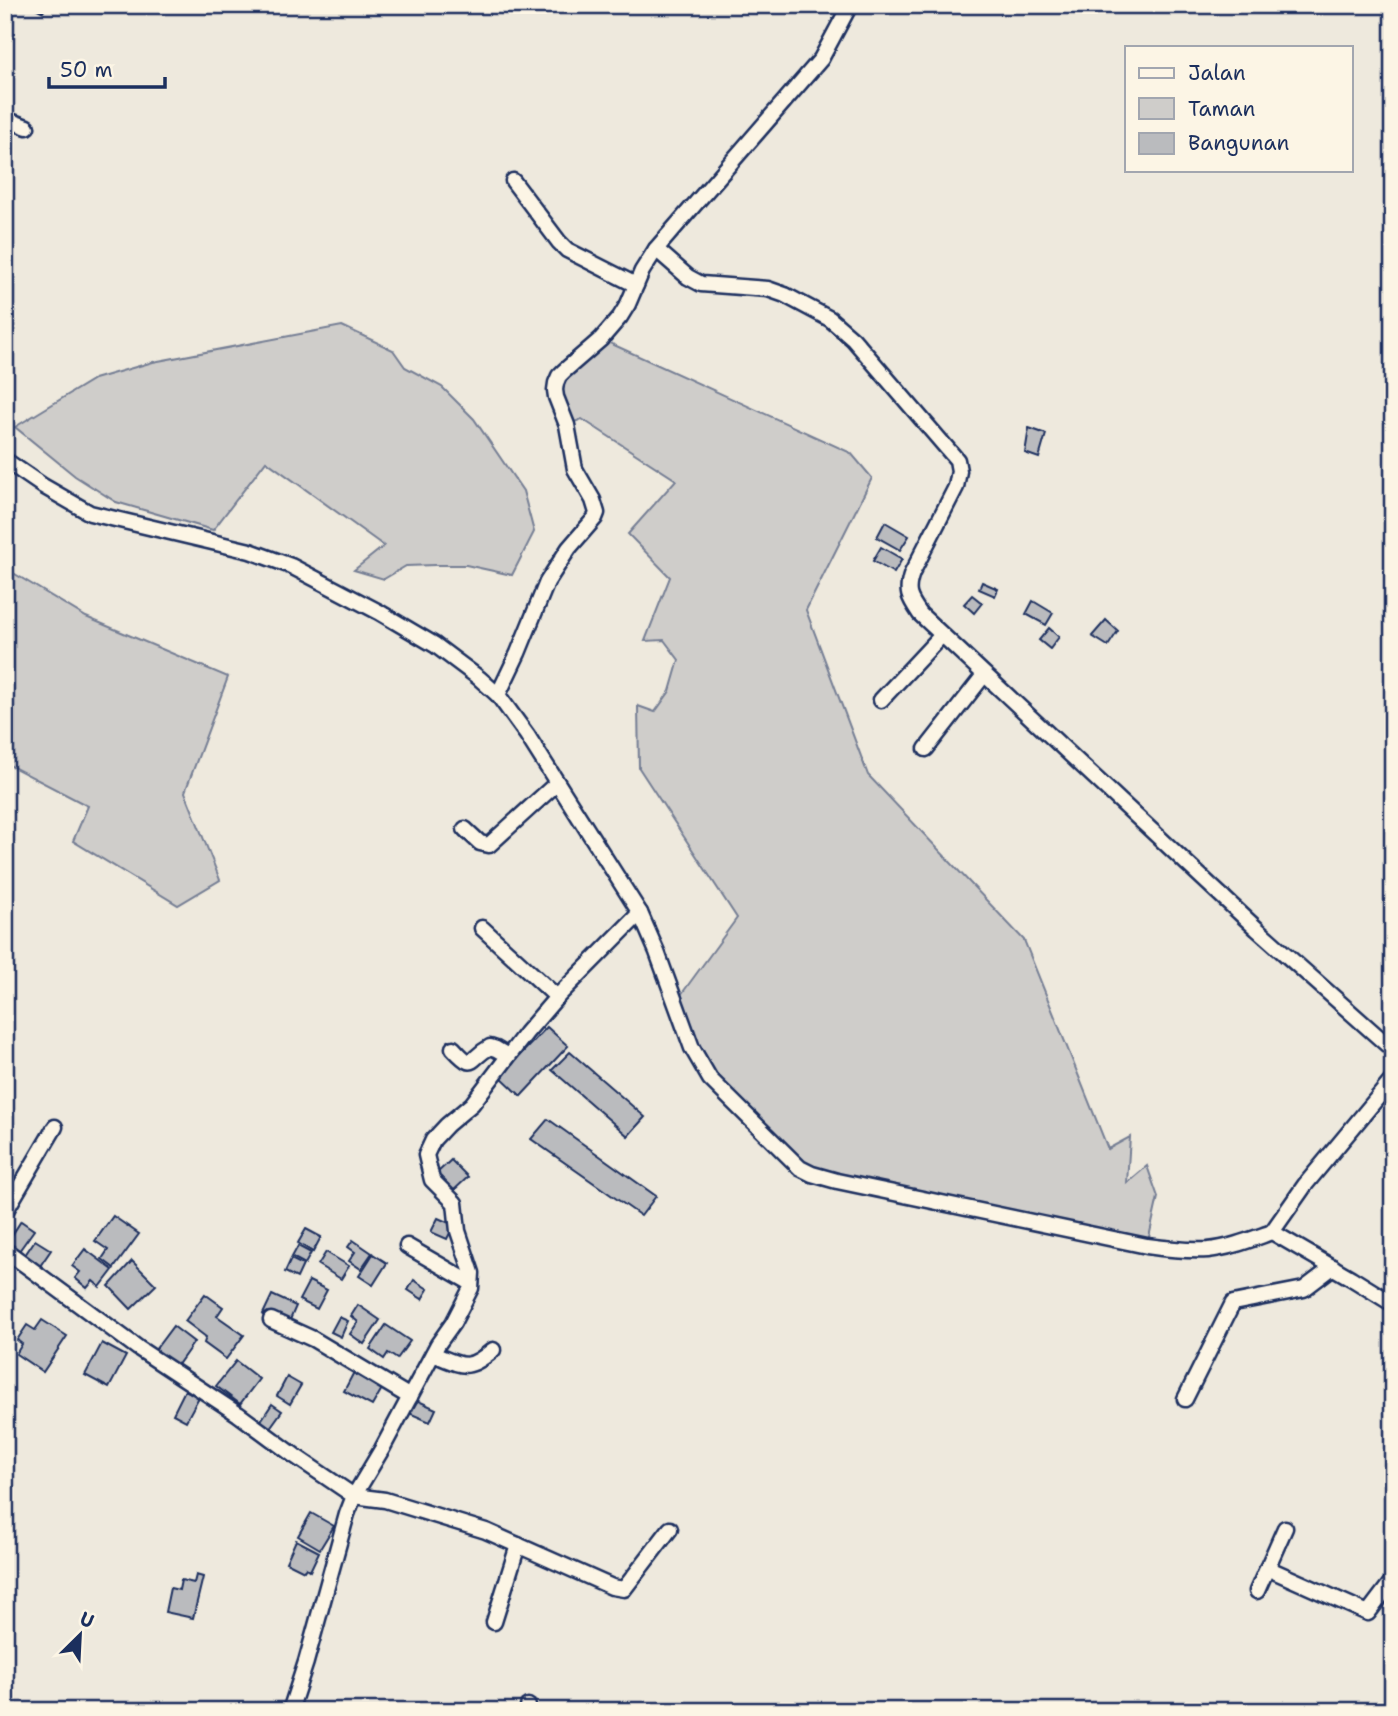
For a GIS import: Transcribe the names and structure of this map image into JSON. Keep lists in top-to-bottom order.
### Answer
{
  "legend": ["Jalan", "Taman", "Bangunan"],
  "scale_bar": "50 m",
  "north": "top right"
}
